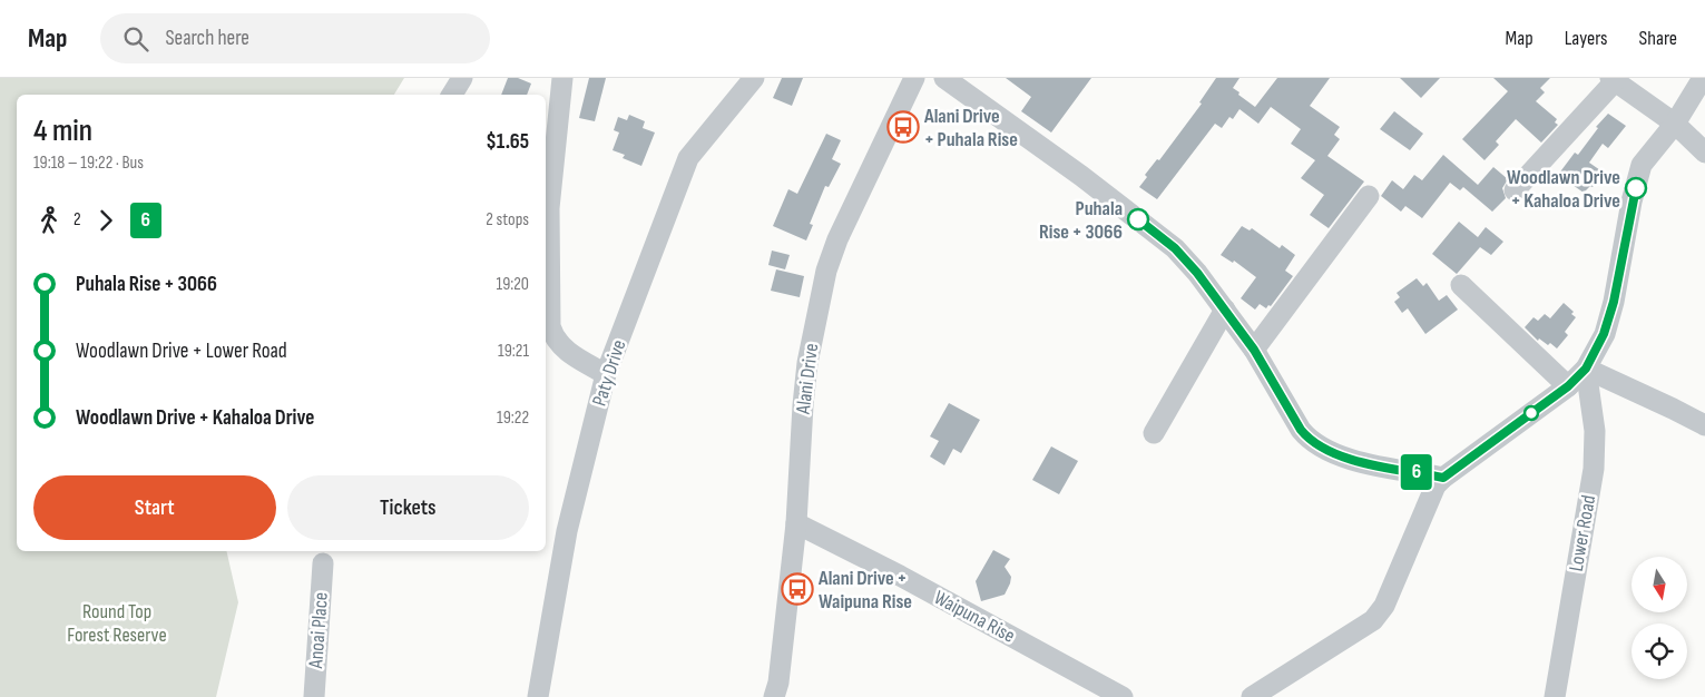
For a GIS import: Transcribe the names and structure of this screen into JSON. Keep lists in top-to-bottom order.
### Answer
{
  "streets": {
    "street": [
      "Paty Drive",
      "Alani Drive",
      "Lower Road",
      "Waipuna Rise",
      "Anoai Place"
    ]
  },
  "crossings": [
    ["Alani Drive", "Waipuna Rise"]
  ],
  "parks": ["Round Top Forest Reserve"],
  "places": {
    "bus stop": ["Alani Drive + Puhala Rise", "Alani Drive + Waipuna Rise"],
    "other": ["Woodlawn Drive + Kahaloa Drive", "Puhala Rise + 3066"]
  },
  "lines": ["bus line 6"],
  "north": "bottom",
  "page": {
    "header": "Map",
    "search": "Search here",
    "nav": ["Map", "Layers", "Share"],
    "on_map": "6",
    "heading": ["4 min", "19:18 – 19:22 · Bus", "$1.65"],
    "legs": ["2", "6", "2 stops"],
    "list": [
      {
        "name": "Puhala Rise + 3066",
        "value": "19:20"
      },
      {
        "name": "Woodlawn Drive + Lower Road",
        "value": "19:21"
      },
      {
        "name": "Woodlawn Drive + Kahaloa Drive",
        "value": "19:22"
      }
    ],
    "buttons": ["Start", "Tickets"]
  }
}
